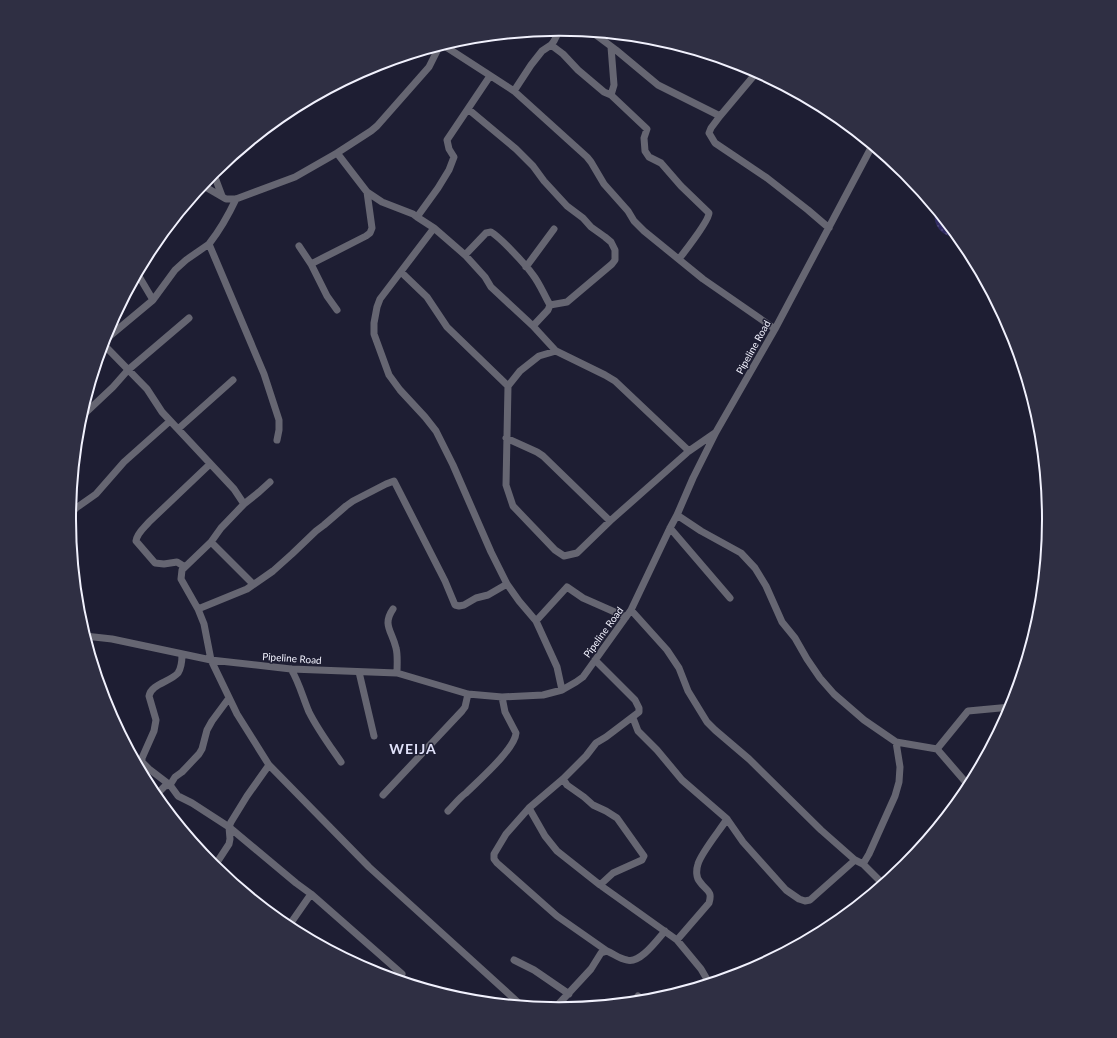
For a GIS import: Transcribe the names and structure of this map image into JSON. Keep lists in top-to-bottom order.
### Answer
{
  "streets": {
    "street": ["Pipeline Road"]
  },
  "districts": ["WEIJA"]
}
